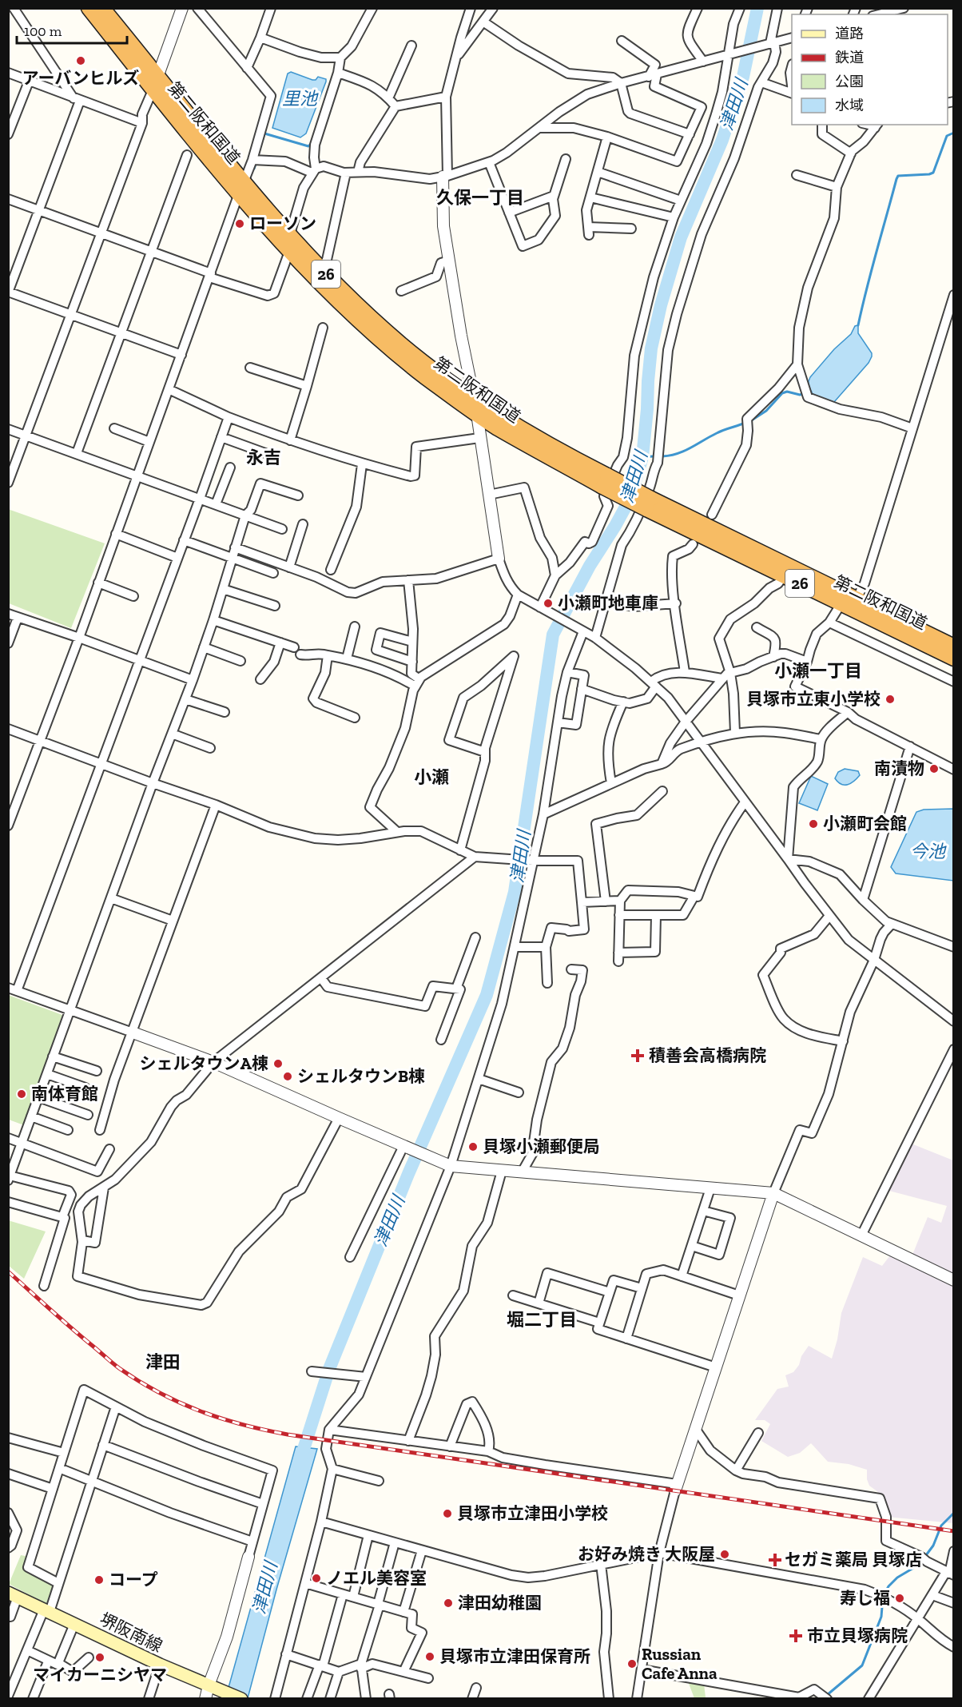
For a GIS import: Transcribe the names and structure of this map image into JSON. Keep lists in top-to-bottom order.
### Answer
{
  "streets": {
    "highway": ["第二阪和国道", "26"],
    "main road": ["堺阪南線"]
  },
  "crossings": [
    ["第二阪和国道", "26"]
  ],
  "districts": [
    "久保一丁目",
    "永吉",
    "小瀬一丁目",
    "小瀬",
    "堀二丁目",
    "津田"
  ],
  "water": ["里池", "津田川", "今池"],
  "places": {
    "other": [
      "アーバンヒルズ",
      "ローソン",
      "小瀬町地車庫",
      "貝塚市立東小学校",
      "南漬物",
      "小瀬町会館",
      "シェルタウンA棟",
      "シェルタウンB棟",
      "南体育館",
      "貝塚小瀬郵便局",
      "貝塚市立津田小学校",
      "お好み焼き 大阪屋",
      "ノエル美容室",
      "コープ",
      "寿し福",
      "津田幼稚園",
      "貝塚市立津田保育所",
      "マイカーニシヤマ",
      "Russian Cafe Anna"
    ],
    "health": ["積善会高橋病院", "セガミ薬局 貝塚店", "市立貝塚病院"]
  },
  "legend": [
    "道路",
    "鉄道",
    "公園",
    "水域"
  ],
  "scale_bar": "100 m"
}
